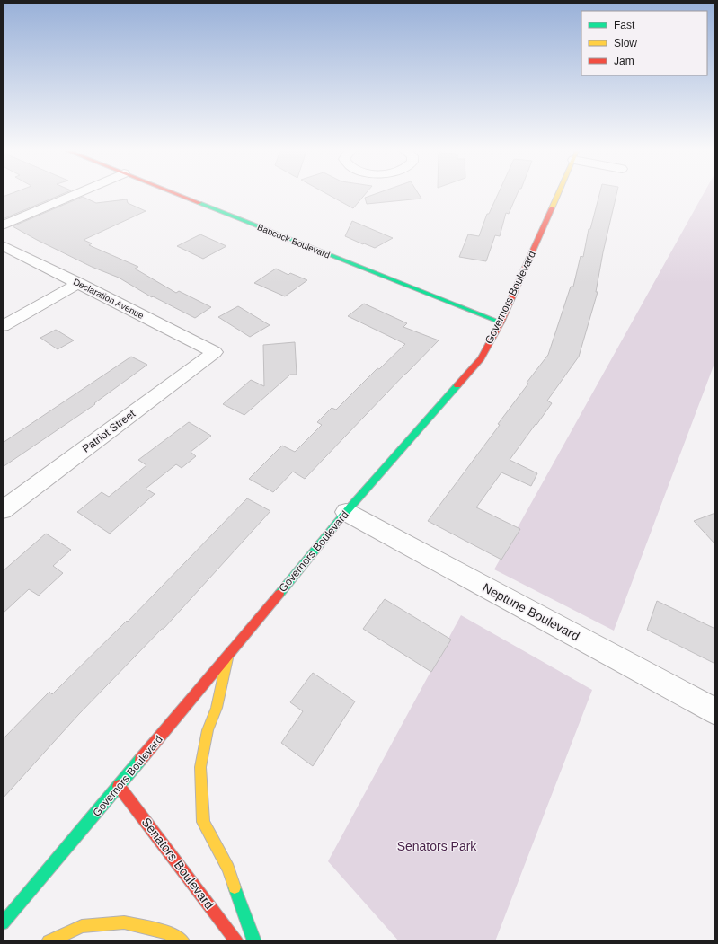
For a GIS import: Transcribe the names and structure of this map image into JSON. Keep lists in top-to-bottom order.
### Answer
{
  "streets": {
    "main road": ["Babcock Boulevard", "Governors Boulevard", "Senators Boulevard"],
    "street": ["Declaration Avenue", "Patriot Street", "Neptune Boulevard"]
  },
  "crossings": [
    ["Babcock Boulevard", "Governors Boulevard"],
    ["Governors Boulevard", "Neptune Boulevard"],
    ["Governors Boulevard", "Senators Boulevard"],
    ["Declaration Avenue", "Patriot Street"]
  ],
  "parks": ["Senators Park"],
  "legend": ["Fast", "Slow", "Jam"]
}
